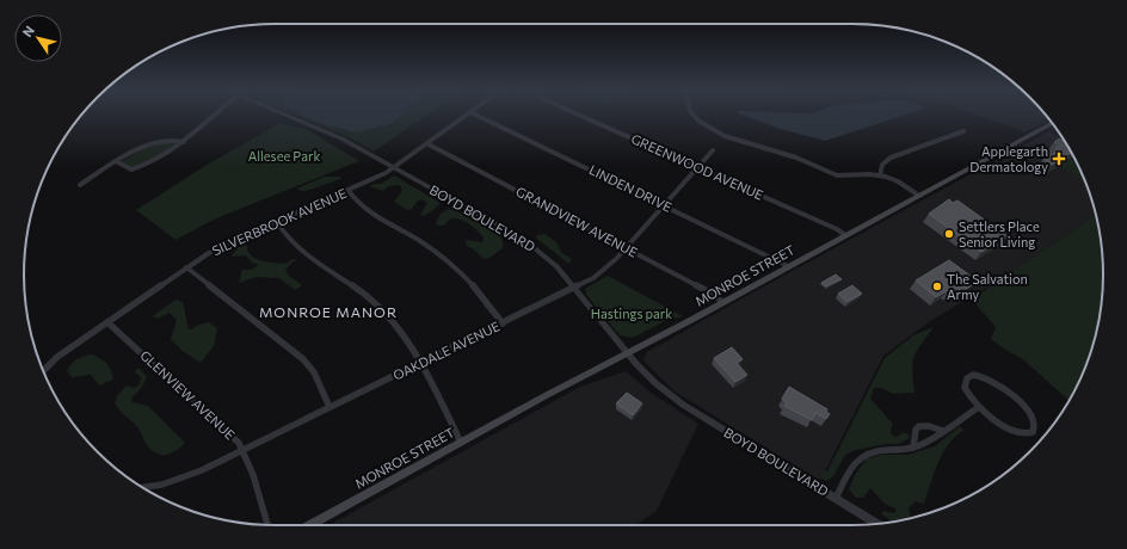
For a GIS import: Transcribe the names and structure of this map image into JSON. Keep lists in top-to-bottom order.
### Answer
{
  "streets": {
    "main road": ["MONROE STREET"],
    "street": [
      "GREENWOOD AVENUE",
      "LINDEN DRIVE",
      "BOYD BOULEVARD",
      "SILVERBROOK AVENUE",
      "GRANDVIEW AVENUE",
      "OAKDALE AVENUE",
      "GLENVIEW AVENUE"
    ]
  },
  "crossings": [
    ["GREENWOOD AVENUE", "MONROE STREET"],
    ["GREENWOOD AVENUE", "OAKDALE AVENUE"],
    ["LINDEN DRIVE", "MONROE STREET"],
    ["LINDEN DRIVE", "OAKDALE AVENUE"],
    ["BOYD BOULEVARD", "SILVERBROOK AVENUE"],
    ["BOYD BOULEVARD", "MONROE STREET"],
    ["BOYD BOULEVARD", "OAKDALE AVENUE"],
    ["SILVERBROOK AVENUE", "GRANDVIEW AVENUE"],
    ["SILVERBROOK AVENUE", "GLENVIEW AVENUE"],
    ["GRANDVIEW AVENUE", "MONROE STREET"],
    ["GRANDVIEW AVENUE", "OAKDALE AVENUE"],
    ["OAKDALE AVENUE", "GLENVIEW AVENUE"]
  ],
  "districts": ["MONROE MANOR"],
  "parks": ["Allesee Park", "Hastings park"],
  "places": {
    "health": ["Applegarth Dermatology"],
    "other": ["Settlers Place Senior Living", "The Salvation Army"]
  },
  "north": "top left"
}
